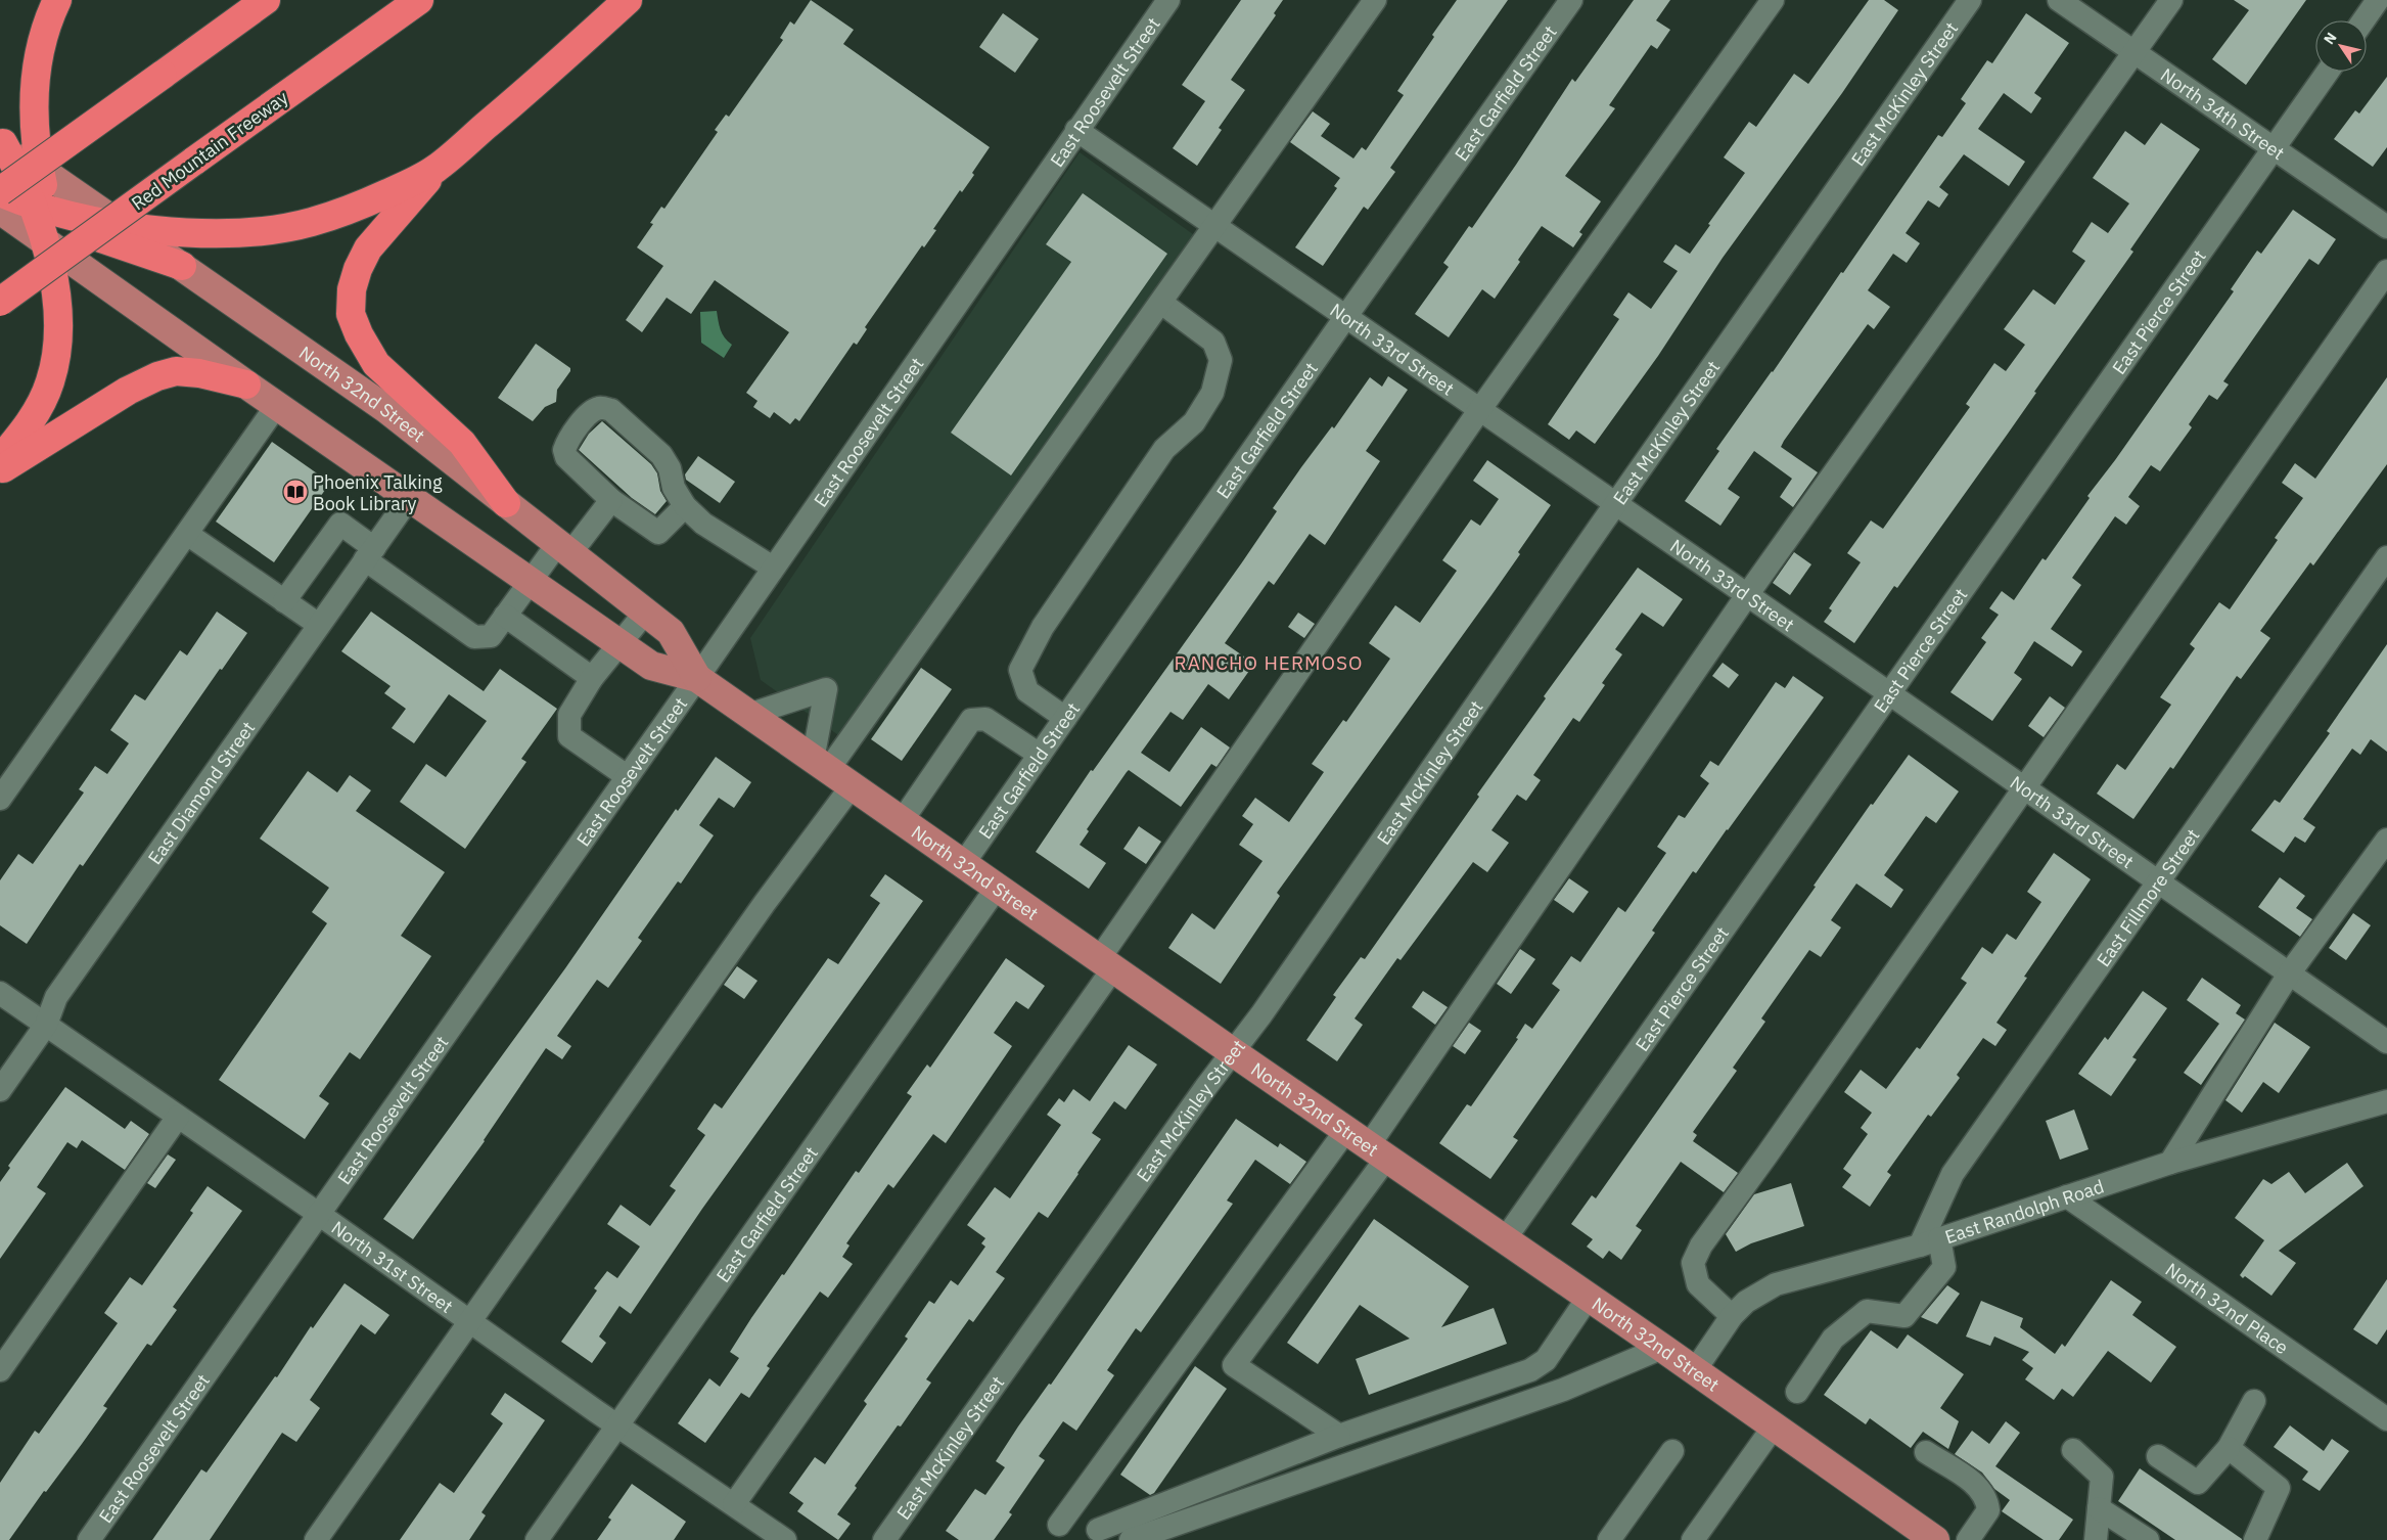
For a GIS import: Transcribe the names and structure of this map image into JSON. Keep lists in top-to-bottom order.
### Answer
{
  "streets": {
    "highway": ["Red Mountain Freeway"],
    "main road": ["North 32nd Street"],
    "street": [
      "East Roosevelt Street",
      "East Garfield Street",
      "East McKinley Street",
      "North 34th Street",
      "East Pierce Street",
      "North 33rd Street",
      "East Diamond Street",
      "East Fillmore Street",
      "East Randolph Road",
      "North 31st Street",
      "North 32nd Place"
    ]
  },
  "crossings": [
    ["East Roosevelt Street", "North 33rd Street"],
    ["East Roosevelt Street", "North 32nd Street"],
    ["East Roosevelt Street", "North 31st Street"],
    ["East Garfield Street", "North 33rd Street"],
    ["East Garfield Street", "North 32nd Street"],
    ["East Garfield Street", "North 31st Street"],
    ["East McKinley Street", "North 33rd Street"],
    ["East McKinley Street", "North 32nd Street"],
    ["North 34th Street", "East Pierce Street"],
    ["East Pierce Street", "North 33rd Street"],
    ["East Pierce Street", "North 32nd Street"],
    ["North 33rd Street", "East Fillmore Street"],
    ["North 32nd Street", "East Diamond Street"],
    ["North 32nd Street", "East Randolph Road"],
    ["East Diamond Street", "North 31st Street"],
    ["East Fillmore Street", "East Randolph Road"],
    ["East Randolph Road", "North 32nd Place"]
  ],
  "districts": ["RANCHO HERMOSO"],
  "places": {
    "library": ["Phoenix Talking Book Library"]
  },
  "north": "top left"
}
